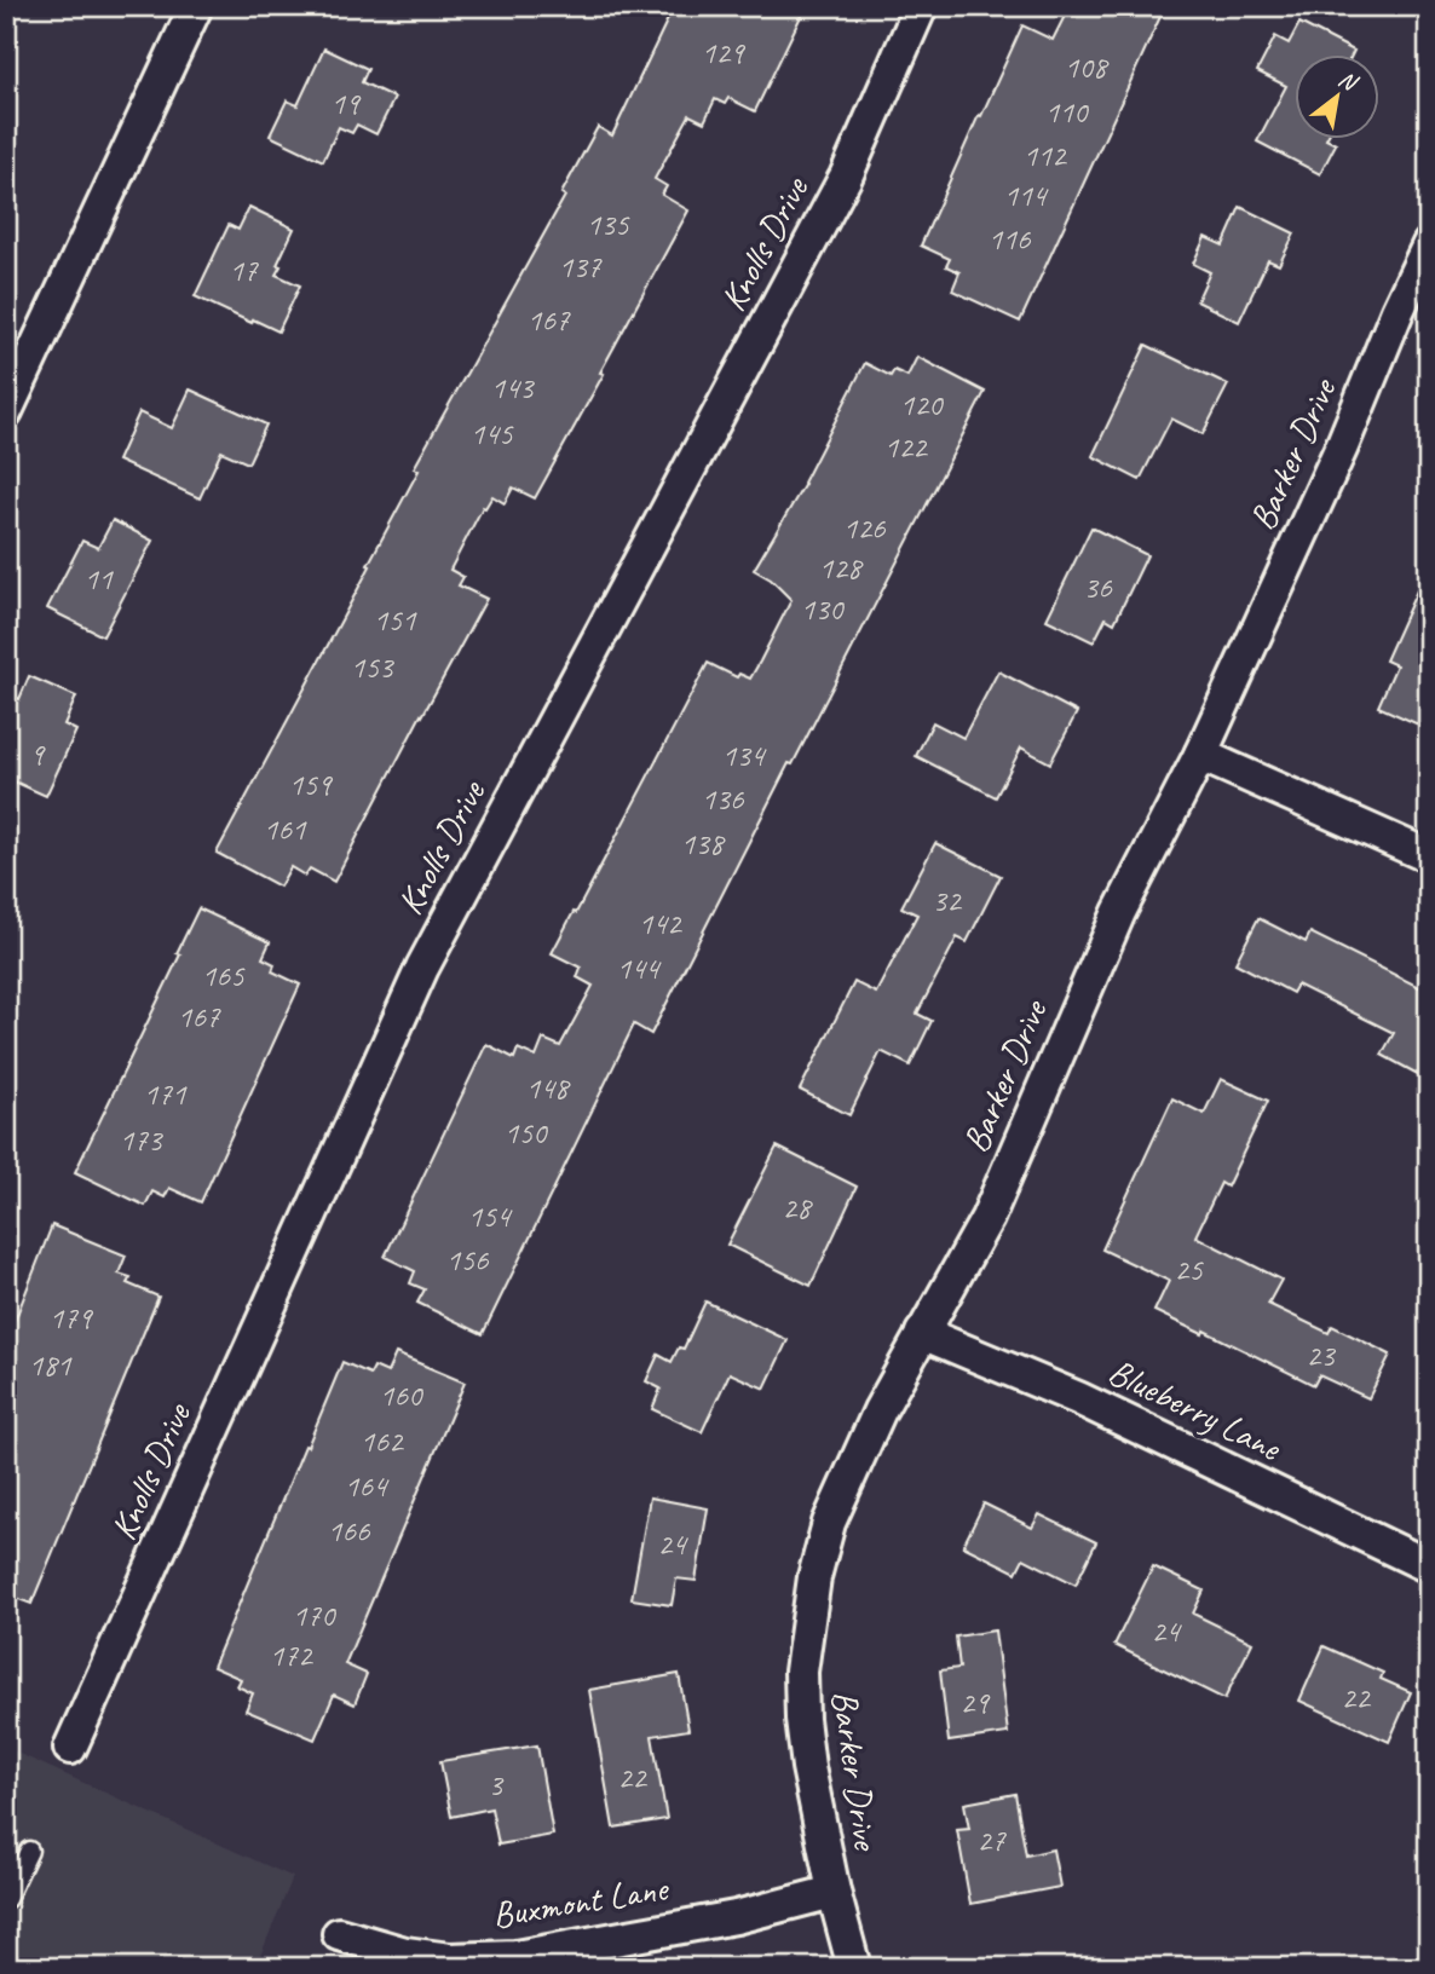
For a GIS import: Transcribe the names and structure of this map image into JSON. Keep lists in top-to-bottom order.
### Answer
{
  "streets": {
    "street": [
      "Knolls Drive",
      "Barker Drive",
      "Blueberry Lane",
      "Buxmont Lane"
    ]
  },
  "crossings": [
    ["Barker Drive", "Blueberry Lane"],
    ["Barker Drive", "Buxmont Lane"]
  ],
  "house_numbers": [
    "129",
    "108",
    "19",
    "110",
    "112",
    "114",
    "135",
    "116",
    "137",
    "17",
    "167",
    "143",
    "120",
    "145",
    "122",
    "126",
    "128",
    "11",
    "36",
    "130",
    "151",
    "153",
    "9",
    "134",
    "159",
    "136",
    "161",
    "138",
    "32",
    "142",
    "144",
    "165",
    "167",
    "148",
    "171",
    "150",
    "173",
    "28",
    "154",
    "156",
    "25",
    "179",
    "23",
    "181",
    "160",
    "162",
    "164",
    "166",
    "24",
    "170",
    "24",
    "172",
    "22",
    "29",
    "22",
    "3",
    "27"
  ],
  "north": "top right"
}
